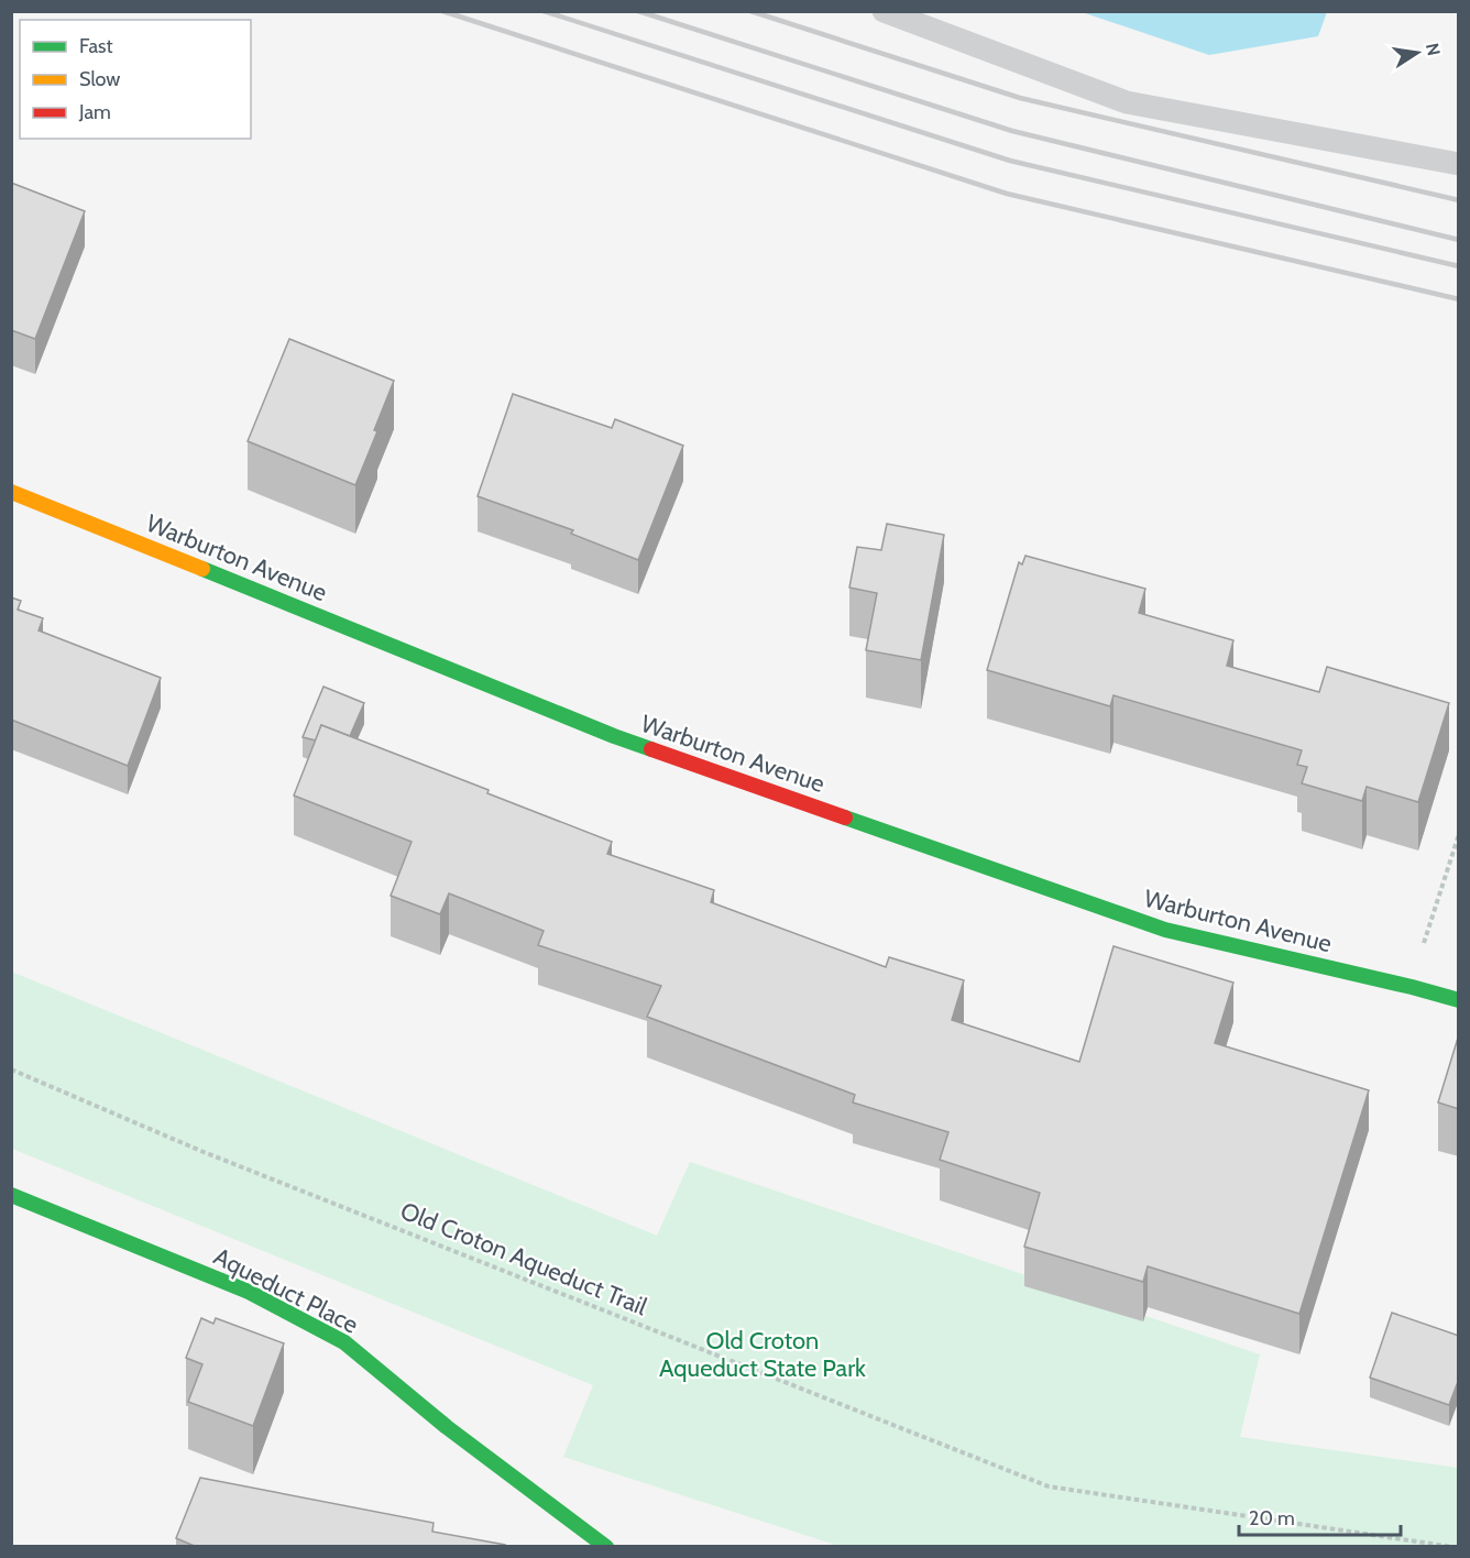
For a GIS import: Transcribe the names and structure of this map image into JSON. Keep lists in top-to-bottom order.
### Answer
{
  "streets": {
    "street": ["Warburton Avenue", "Aqueduct Place"],
    "path": ["Old Croton Aqueduct Trail"]
  },
  "parks": ["Old Croton Aqueduct State Park"],
  "legend": ["Fast", "Slow", "Jam"],
  "scale_bar": "20 m",
  "north": "right"
}
